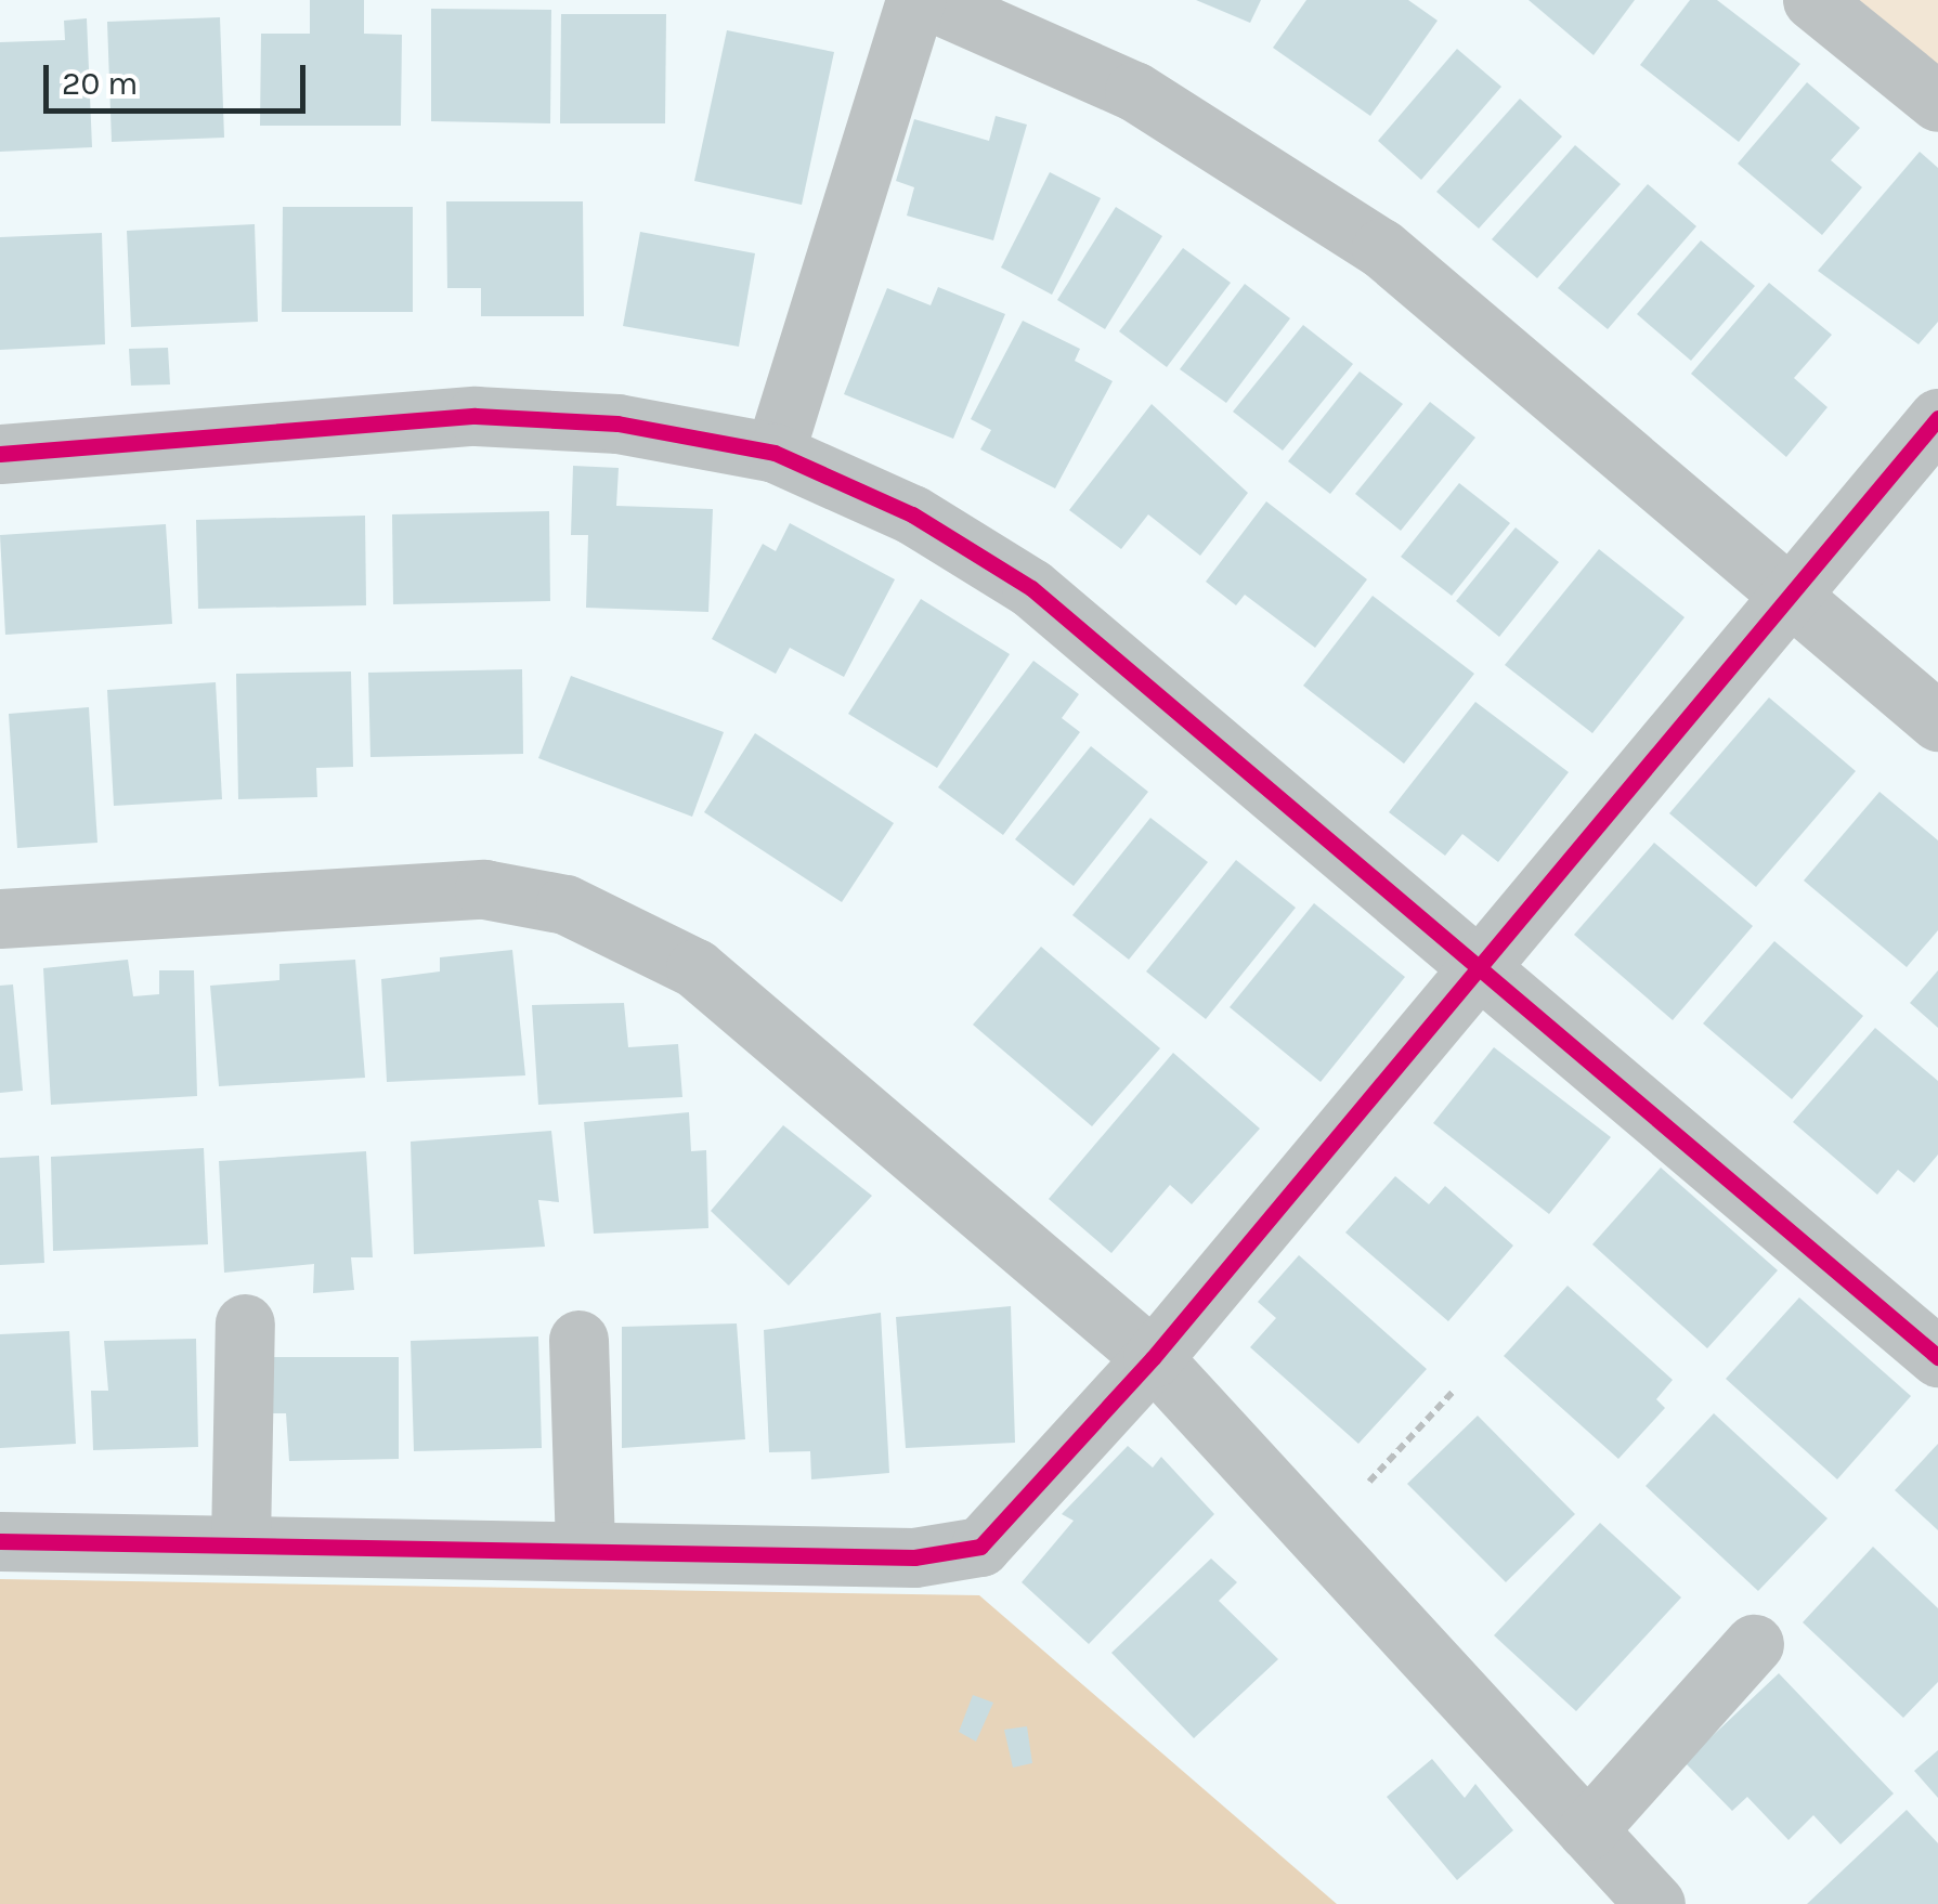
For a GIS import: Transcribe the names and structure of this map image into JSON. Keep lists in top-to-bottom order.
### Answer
{
  "scale_bar": "20 m"
}
